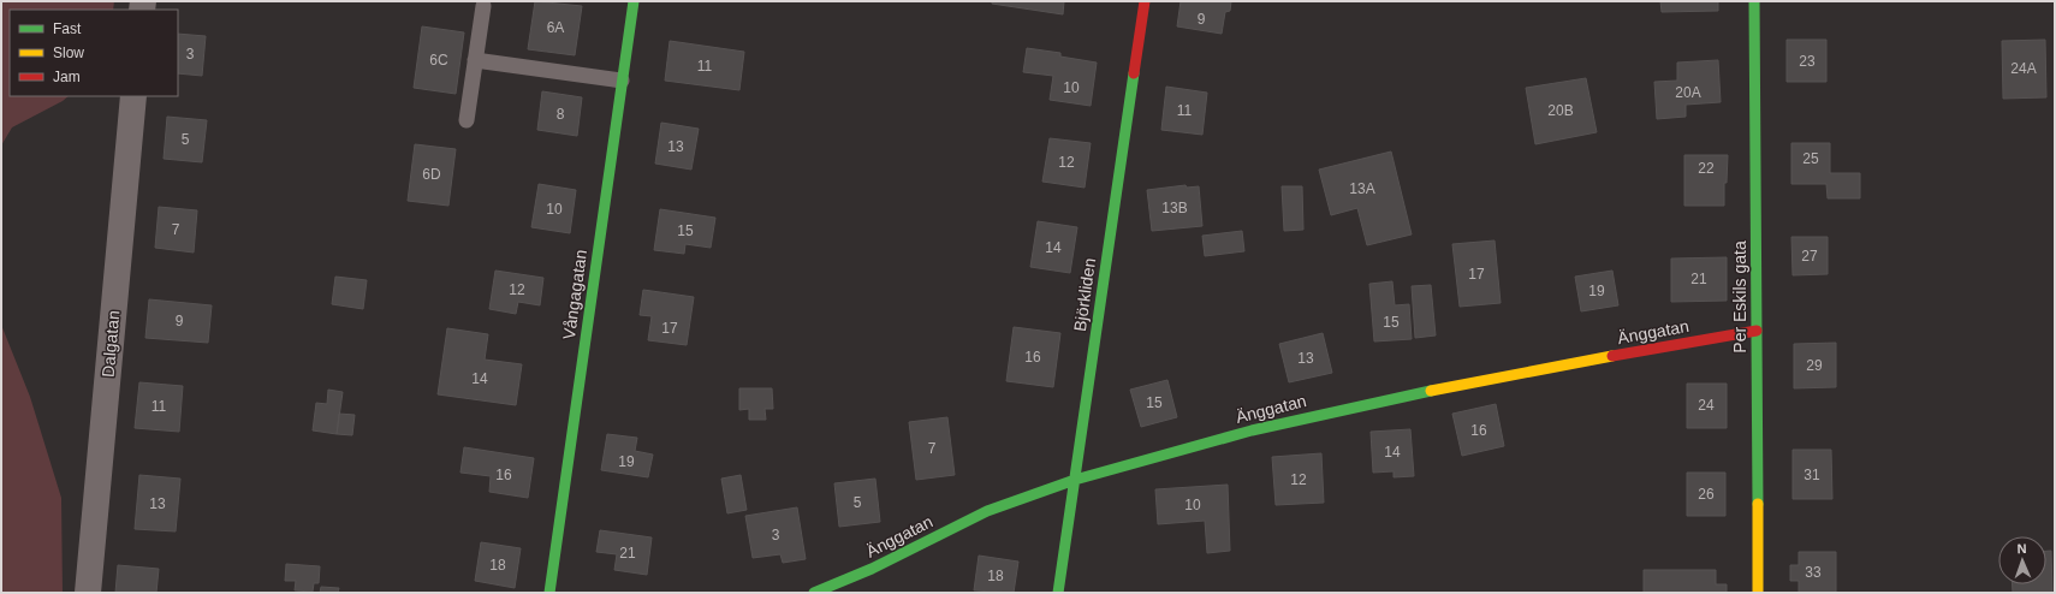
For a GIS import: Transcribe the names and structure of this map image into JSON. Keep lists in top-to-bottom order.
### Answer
{
  "streets": {
    "street": [
      "Vångagatan",
      "Björkliden",
      "Per Eskils gata",
      "Änggatan",
      "Dalgatan"
    ]
  },
  "crossings": [
    ["Björkliden", "Änggatan"],
    ["Per Eskils gata", "Änggatan"]
  ],
  "house_numbers": [
    "9",
    "6A",
    "3",
    "6C",
    "23",
    "11",
    "24A",
    "10",
    "20A",
    "11",
    "20B",
    "8",
    "5",
    "13",
    "25",
    "12",
    "22",
    "6D",
    "13A",
    "13B",
    "10",
    "7",
    "15",
    "14",
    "27",
    "17",
    "21",
    "12",
    "19",
    "9",
    "15",
    "17",
    "16",
    "13",
    "29",
    "14",
    "15",
    "24",
    "11",
    "16",
    "7",
    "14",
    "19",
    "16",
    "31",
    "12",
    "26",
    "5",
    "13",
    "10",
    "3",
    "21",
    "18",
    "33",
    "18"
  ],
  "legend": ["Fast", "Slow", "Jam"],
  "north": "top"
}
